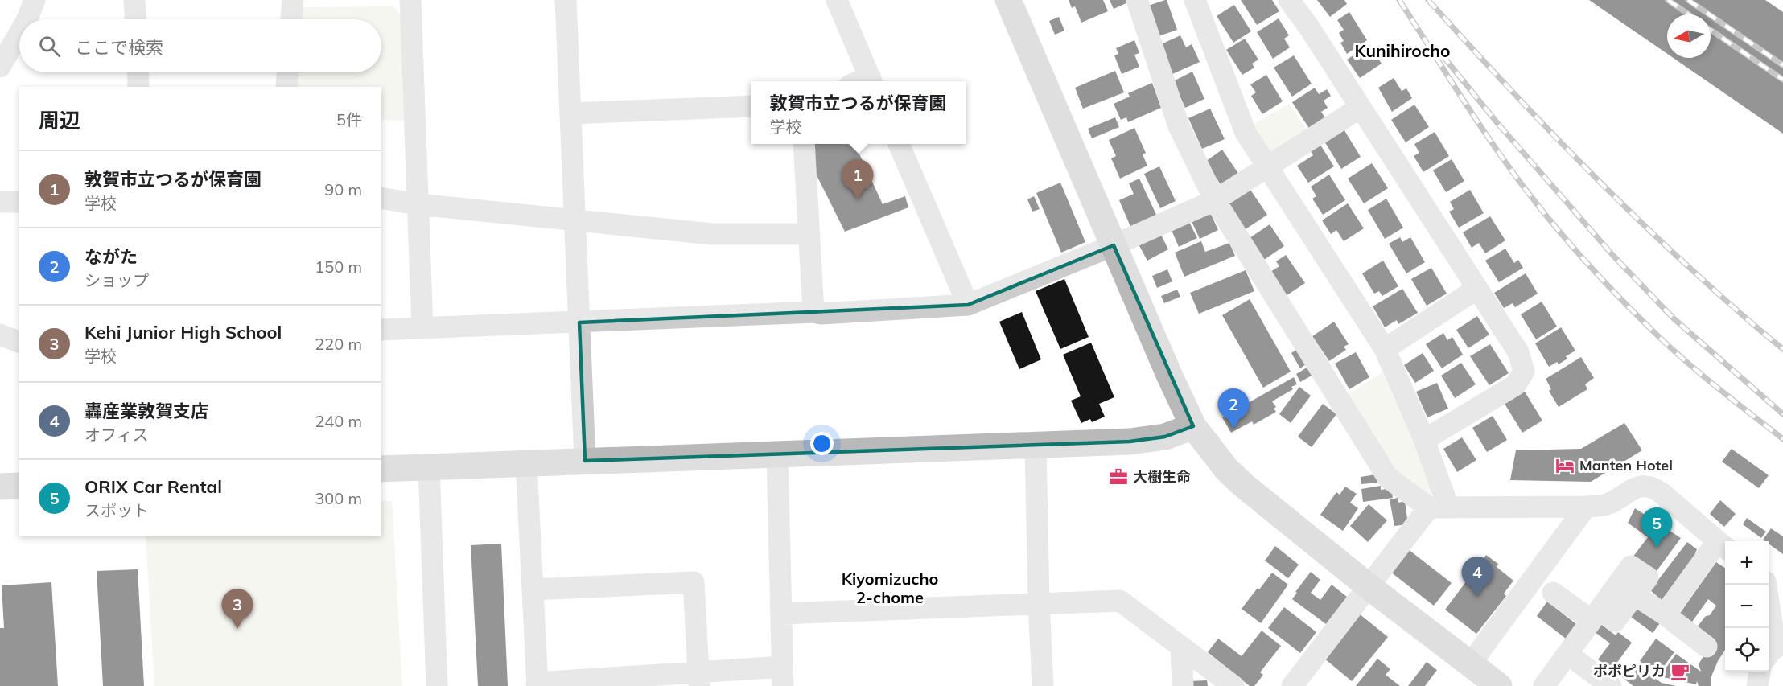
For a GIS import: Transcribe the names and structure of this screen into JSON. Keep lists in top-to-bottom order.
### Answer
{
  "districts": ["Kunihirocho", "Kiyomizucho 2-chome"],
  "places": {
    "hotel": ["Manten Hotel"],
    "office": ["大樹生命"],
    "cafe": ["ポポピリカ"]
  },
  "north": "left",
  "page": {
    "search": "ここで検索",
    "popup": ["敦賀市立つるが保育園", "学校"],
    "heading": ["周辺", "5件"],
    "list": [
      {
        "mark": "1",
        "name": "敦賀市立つるが保育園",
        "note": "学校",
        "value": "90 m"
      },
      {
        "mark": "2",
        "name": "ながた",
        "note": "ショップ",
        "value": "150 m"
      },
      {
        "mark": "3",
        "name": "Kehi Junior High School",
        "note": "学校",
        "value": "220 m"
      },
      {
        "mark": "4",
        "name": "轟産業敦賀支店",
        "note": "オフィス",
        "value": "240 m"
      },
      {
        "mark": "5",
        "name": "ORIX Car Rental",
        "note": "スポット",
        "value": "300 m"
      }
    ],
    "pins": [
      "1",
      "2",
      "5",
      "4",
      "3"
    ],
    "map_buttons": ["+", "−"]
  }
}
